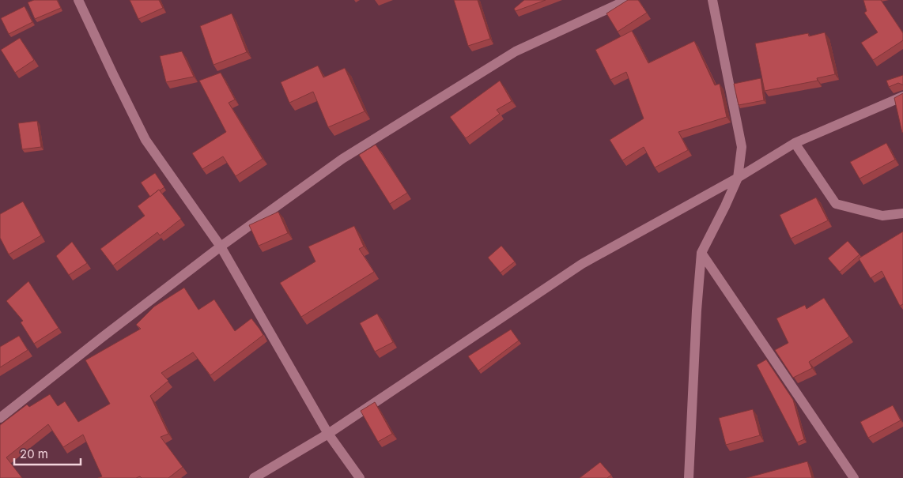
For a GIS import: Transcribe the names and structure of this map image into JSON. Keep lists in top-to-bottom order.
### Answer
{
  "scale_bar": "20 m"
}
